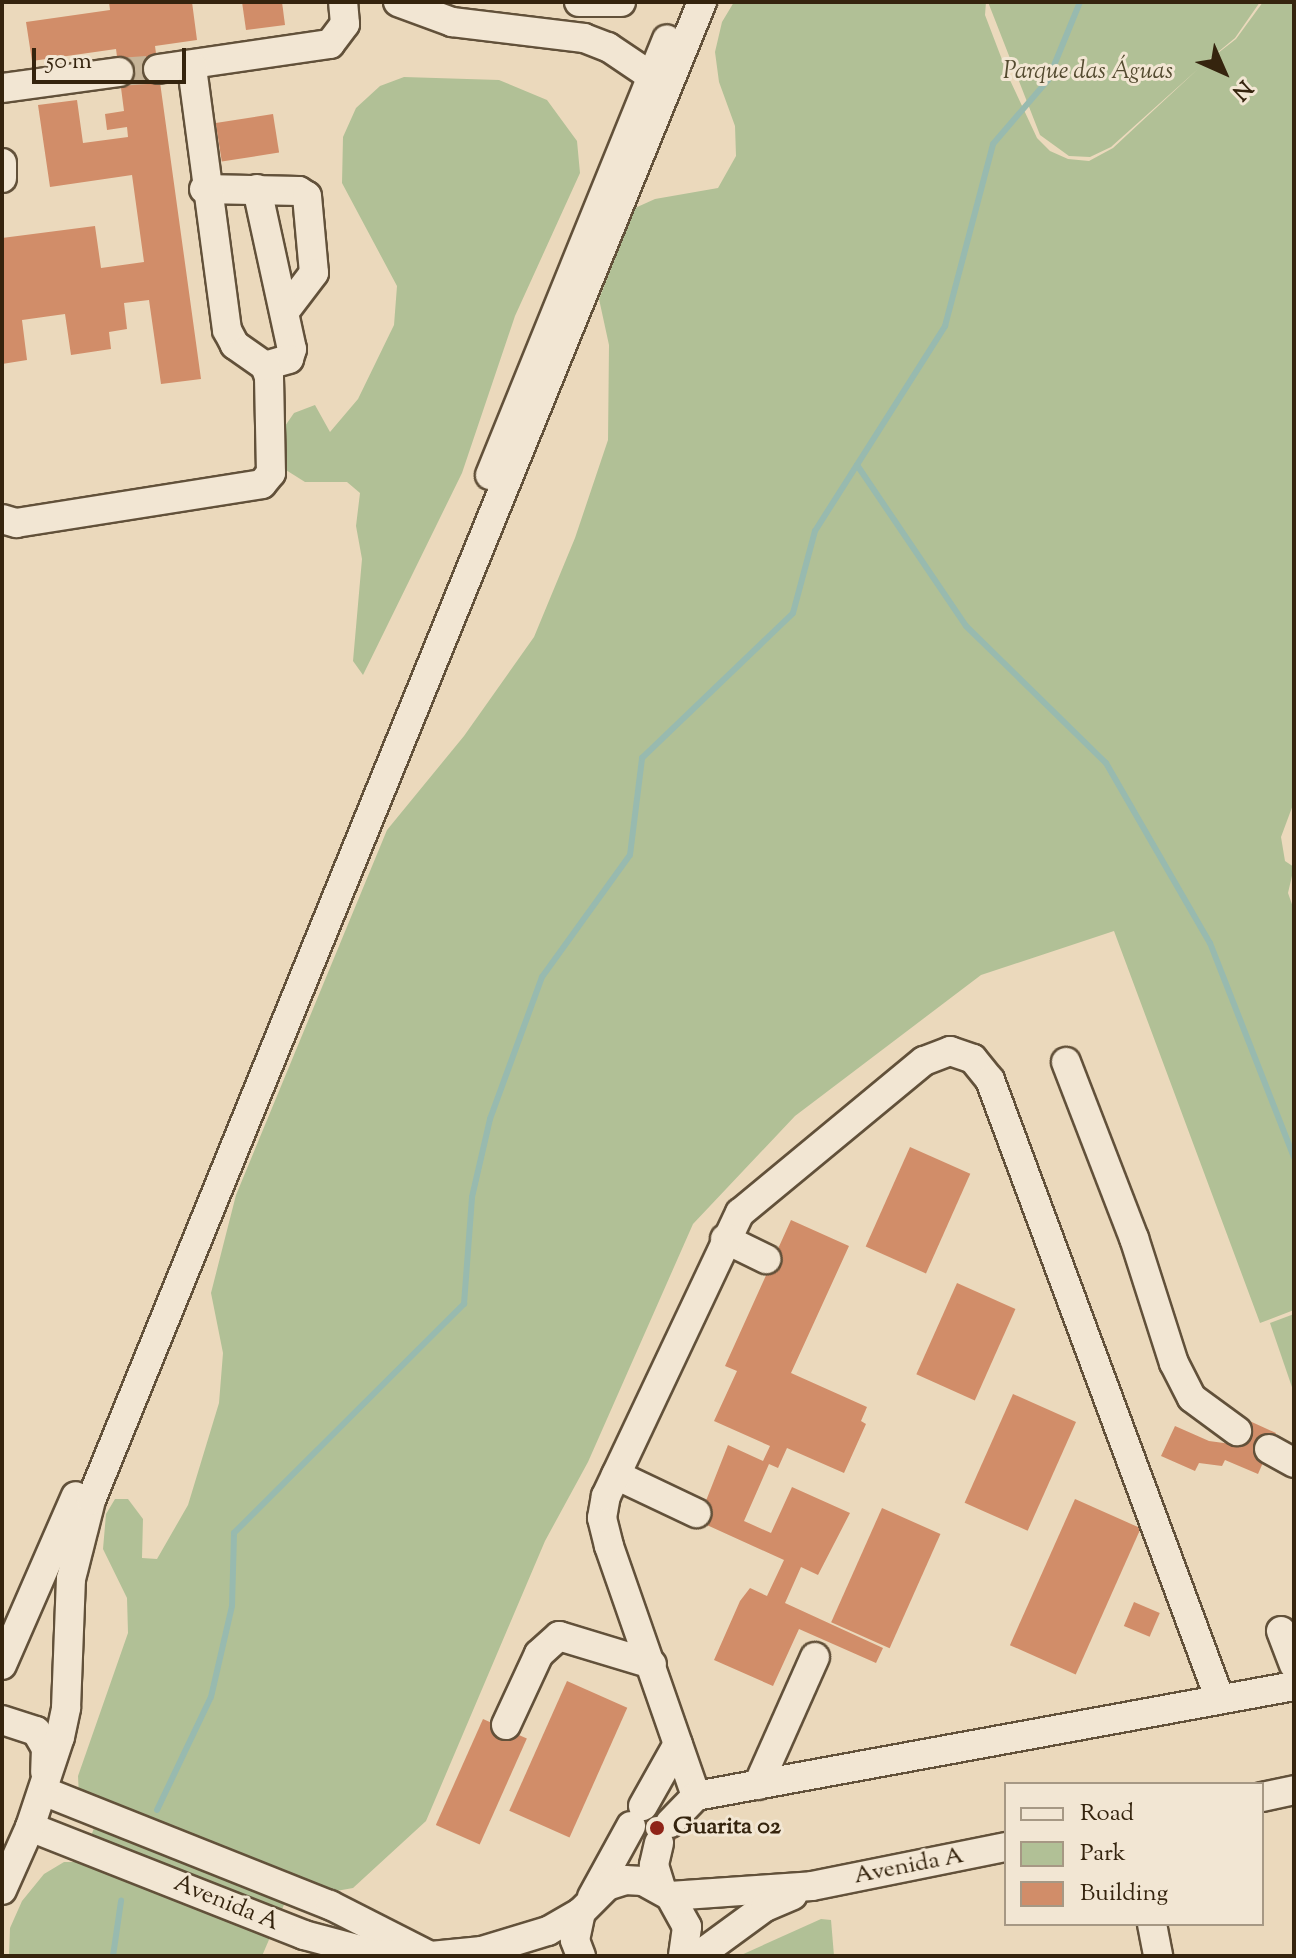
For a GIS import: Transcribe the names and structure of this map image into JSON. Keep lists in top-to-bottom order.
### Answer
{
  "streets": {
    "street": ["Avenida A"]
  },
  "parks": ["Parque das Águas"],
  "places": ["Guarita 02"],
  "legend": ["Road", "Park", "Building"],
  "scale_bar": "50 m",
  "north": "bottom right"
}
